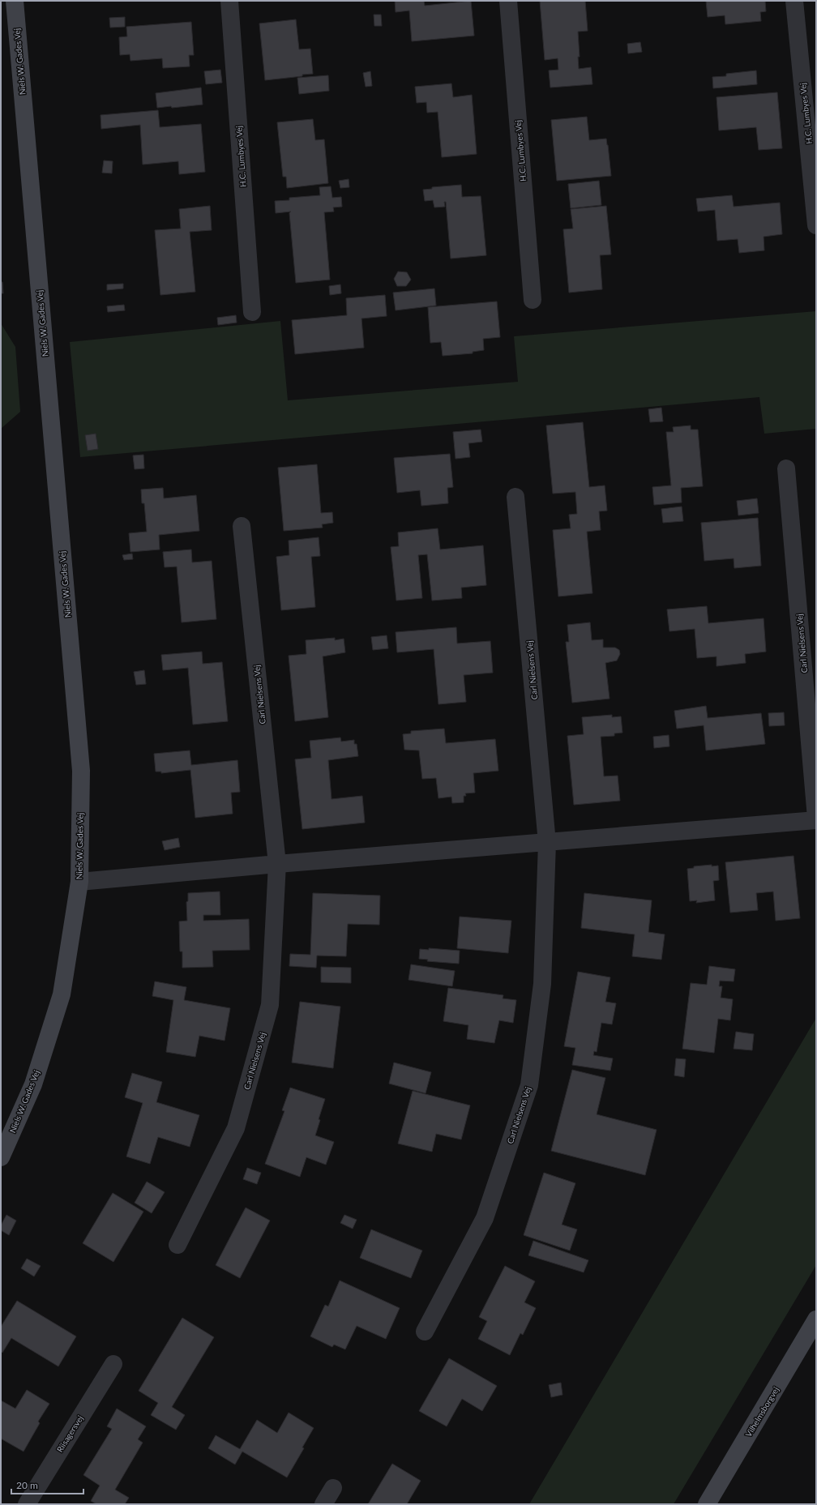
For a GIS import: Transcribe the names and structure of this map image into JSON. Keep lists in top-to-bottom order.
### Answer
{
  "streets": {
    "street": [
      "Niels W. Gades Vej",
      "H.C. Lumbyes Vej",
      "Carl Nielsens Vej",
      "Vilhelmsborgvej",
      "Riisagersvej"
    ]
  },
  "crossings": [
    ["Niels W. Gades Vej", "Carl Nielsens Vej"]
  ],
  "scale_bar": "20 m"
}
